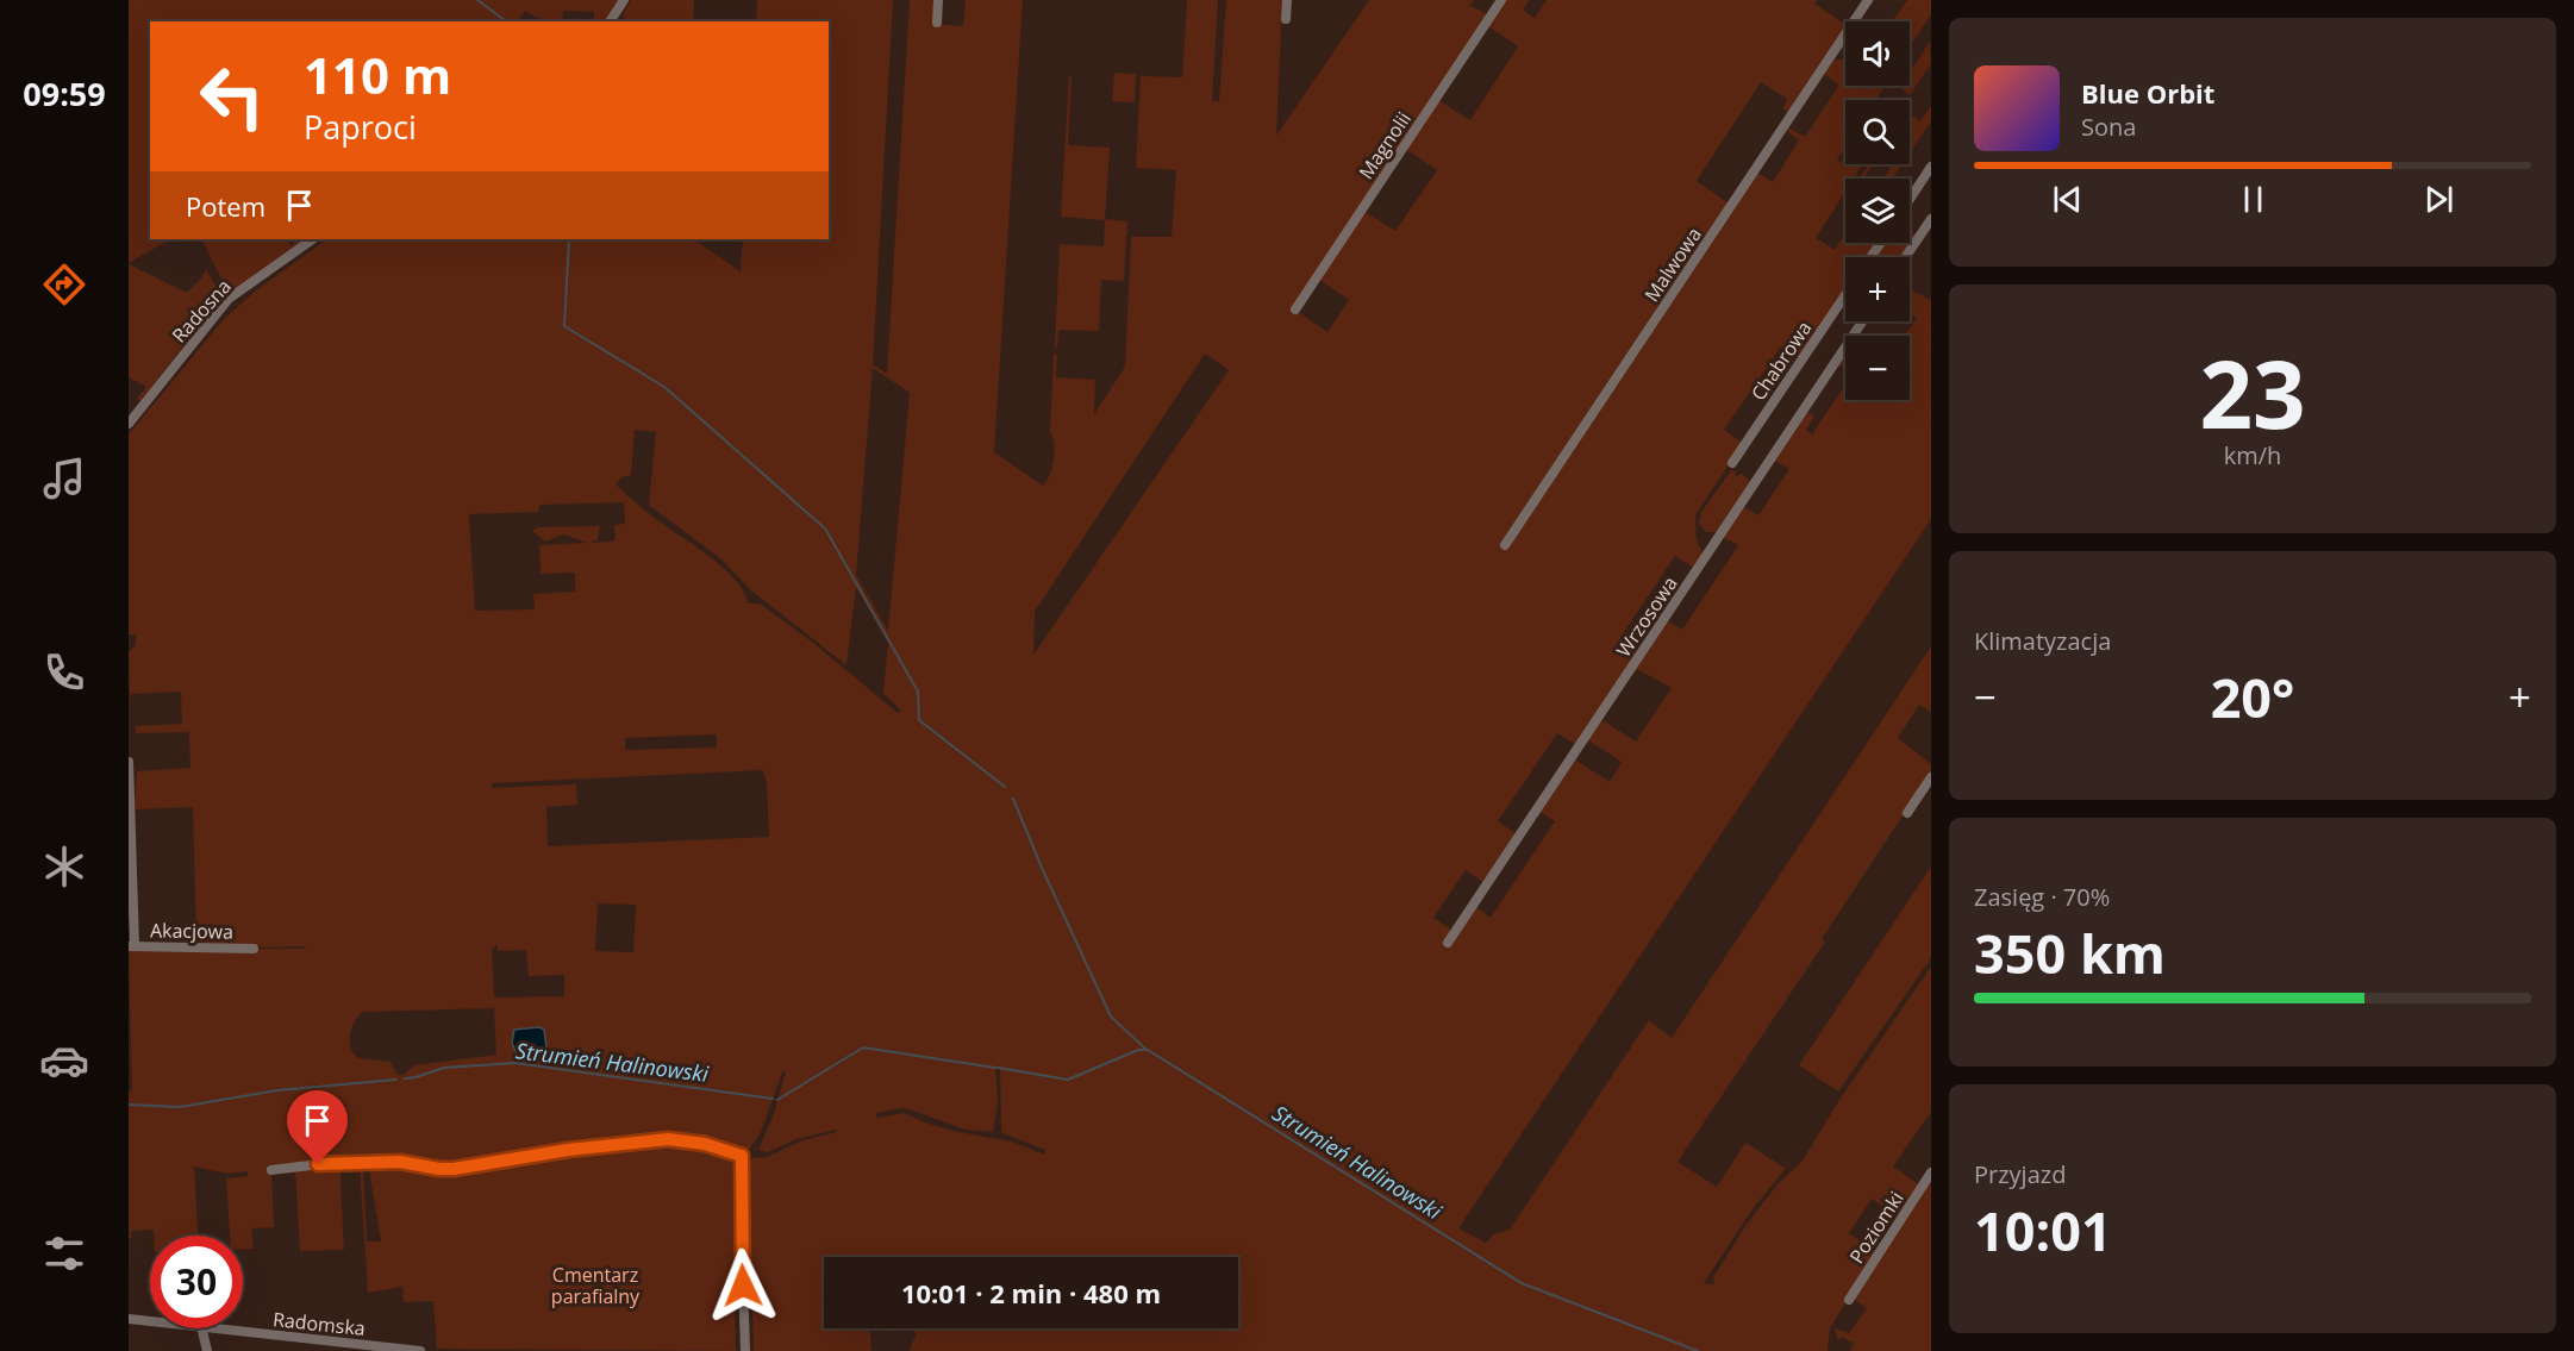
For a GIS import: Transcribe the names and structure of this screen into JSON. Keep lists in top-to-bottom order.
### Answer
{
  "streets": {
    "street": [
      "Magnolii",
      "Malwowa",
      "Radosna",
      "Chabrowa",
      "Wrzosowa",
      "Akacjowa",
      "Poziomki",
      "Radomska"
    ]
  },
  "water": ["Strumień Halinowski"],
  "parks": ["Cmentarz parafialny"],
  "page": {
    "tabs": "09:59",
    "map_buttons": ["+", "−"],
    "turn": ["110 m", "Paproci"],
    "song": ["Blue Orbit", "Sona"],
    "then": "Potem",
    "tile": [
      ["23", "km/h"],
      "Klimatyzacja",
      ["Zasięg · 70%", "350 km"],
      ["Przyjazd", "10:01"]
    ],
    "heat": ["−", "20°", "+"],
    "limit": "30",
    "trip": "10:01 · 2 min · 480 m"
  }
}
